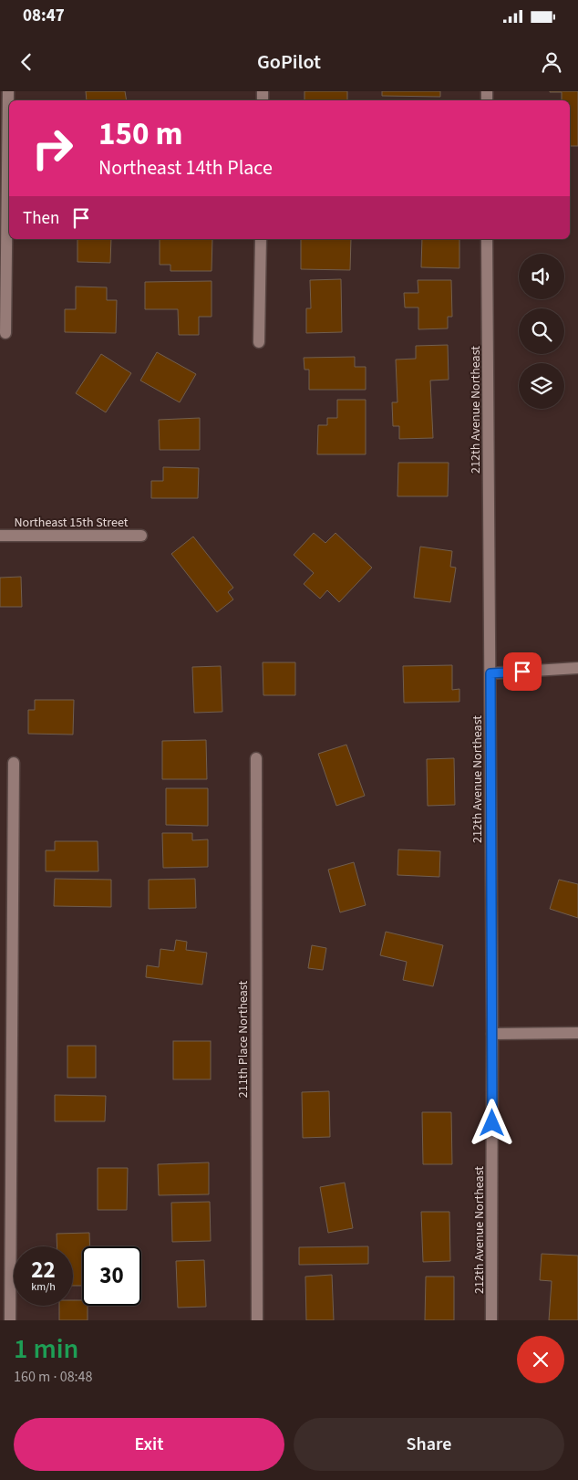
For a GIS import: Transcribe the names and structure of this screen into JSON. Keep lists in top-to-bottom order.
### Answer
{
  "streets": {
    "street": ["212th Avenue Northeast", "Northeast 15th Street", "211th Place Northeast"]
  },
  "page": {
    "status": "08:47",
    "header": "GoPilot",
    "turn": ["150 m", "Northeast 14th Place"],
    "then": "Then",
    "speed": "22 km/h",
    "limit": "30",
    "heading": ["1 min", "160 m · 08:48"],
    "buttons": ["Exit", "Share"]
  }
}
